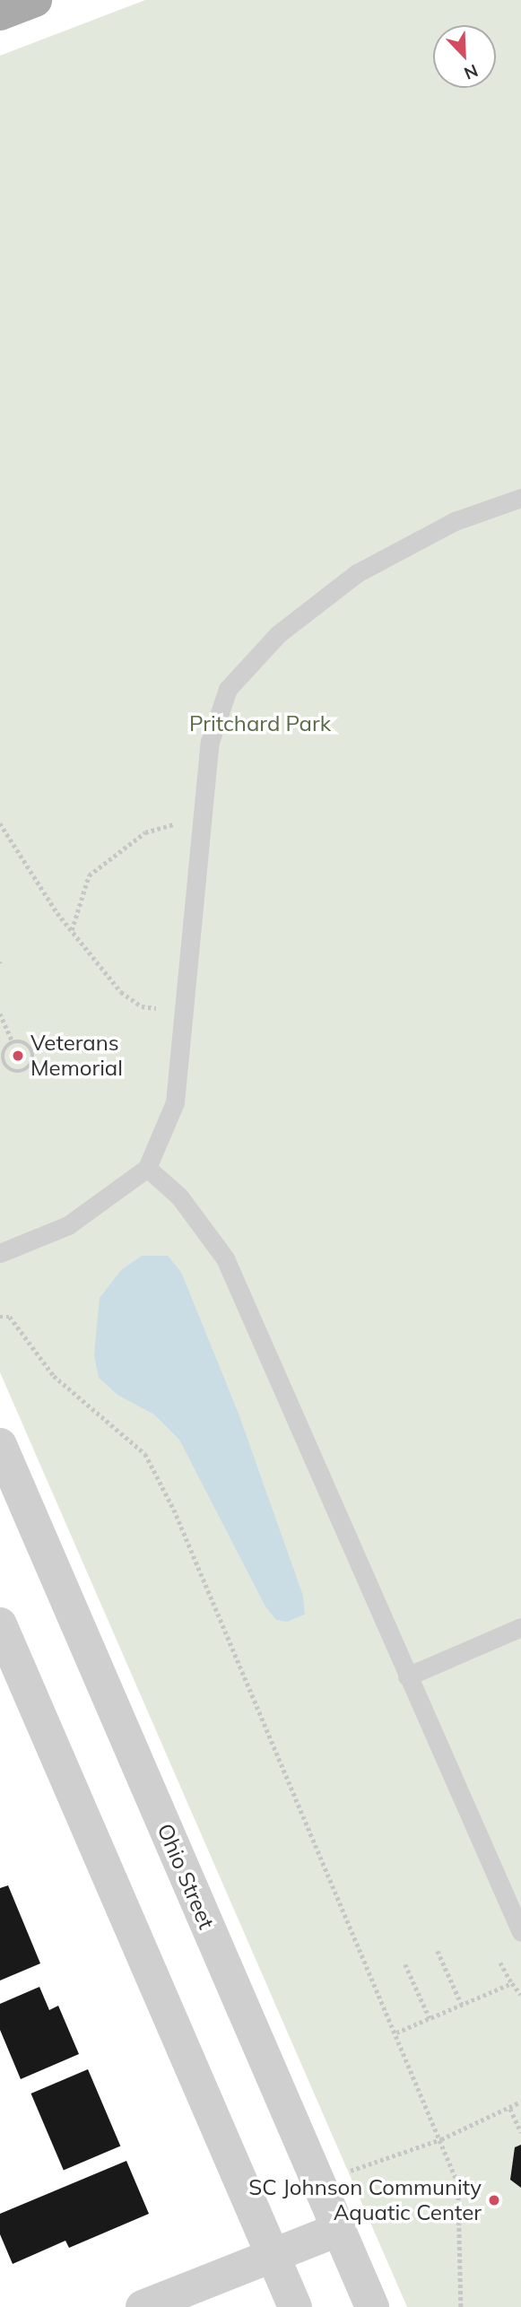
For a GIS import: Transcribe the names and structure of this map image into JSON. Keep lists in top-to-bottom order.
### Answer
{
  "streets": {
    "street": ["Ohio Street"]
  },
  "parks": ["Pritchard Park"],
  "places": ["Veterans Memorial", "SC Johnson Community Aquatic Center"],
  "north": "bottom right"
}
